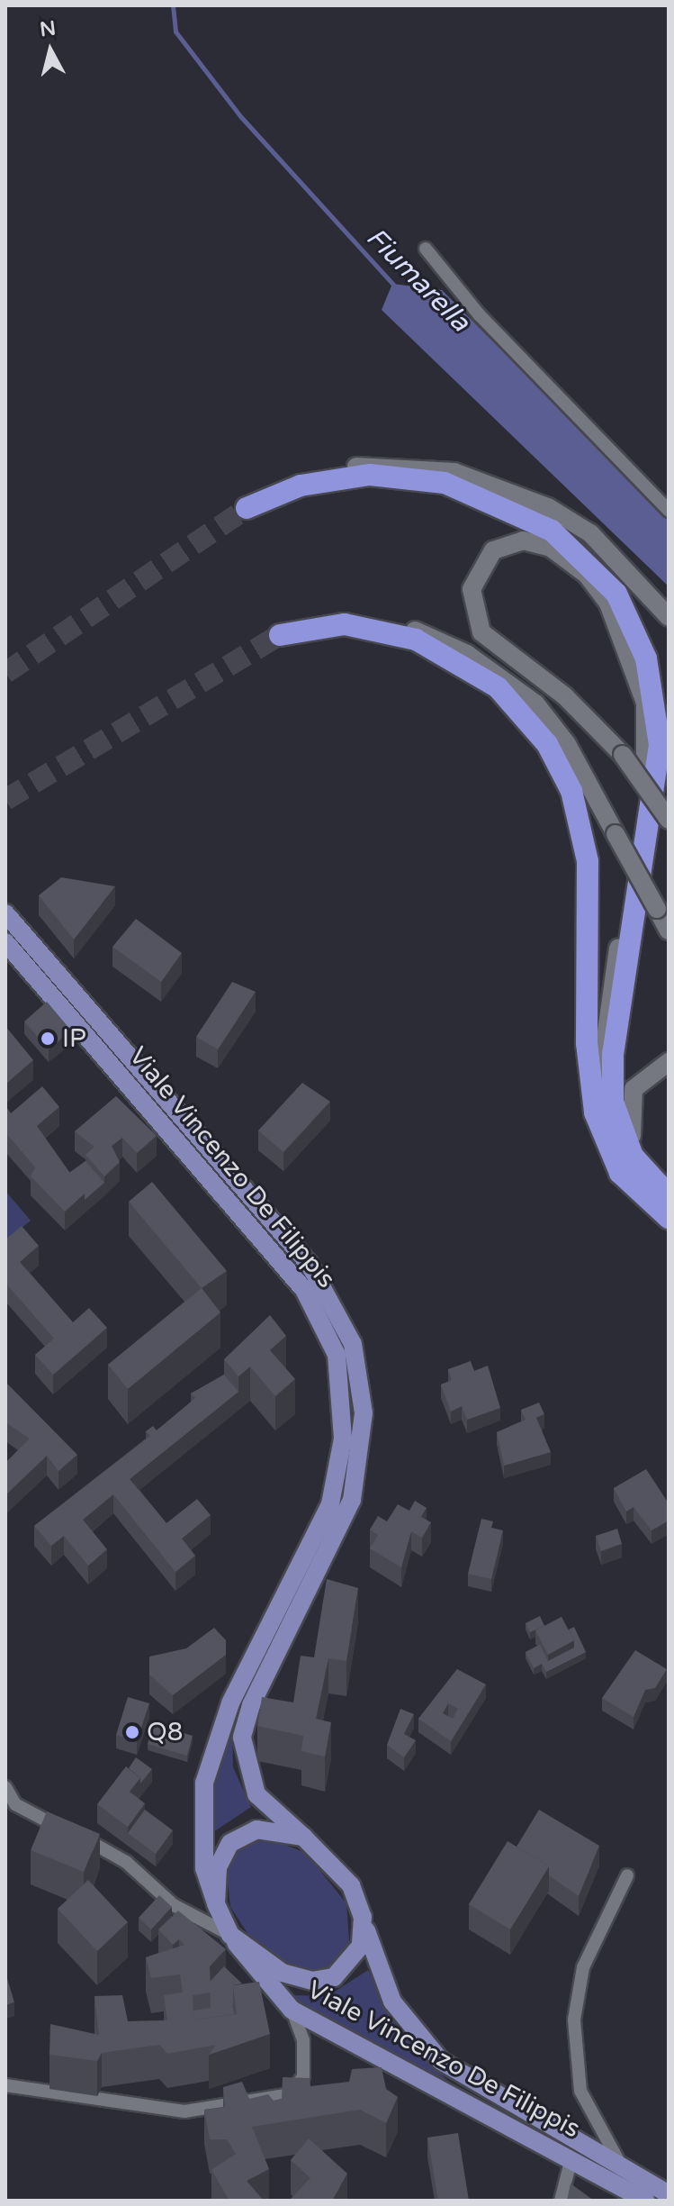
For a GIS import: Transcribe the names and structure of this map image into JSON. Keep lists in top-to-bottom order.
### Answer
{
  "streets": {
    "main road": ["Viale Vincenzo De Filippis"]
  },
  "water": ["Fiumarella"],
  "places": ["IP", "Q8"],
  "north": "top"
}
